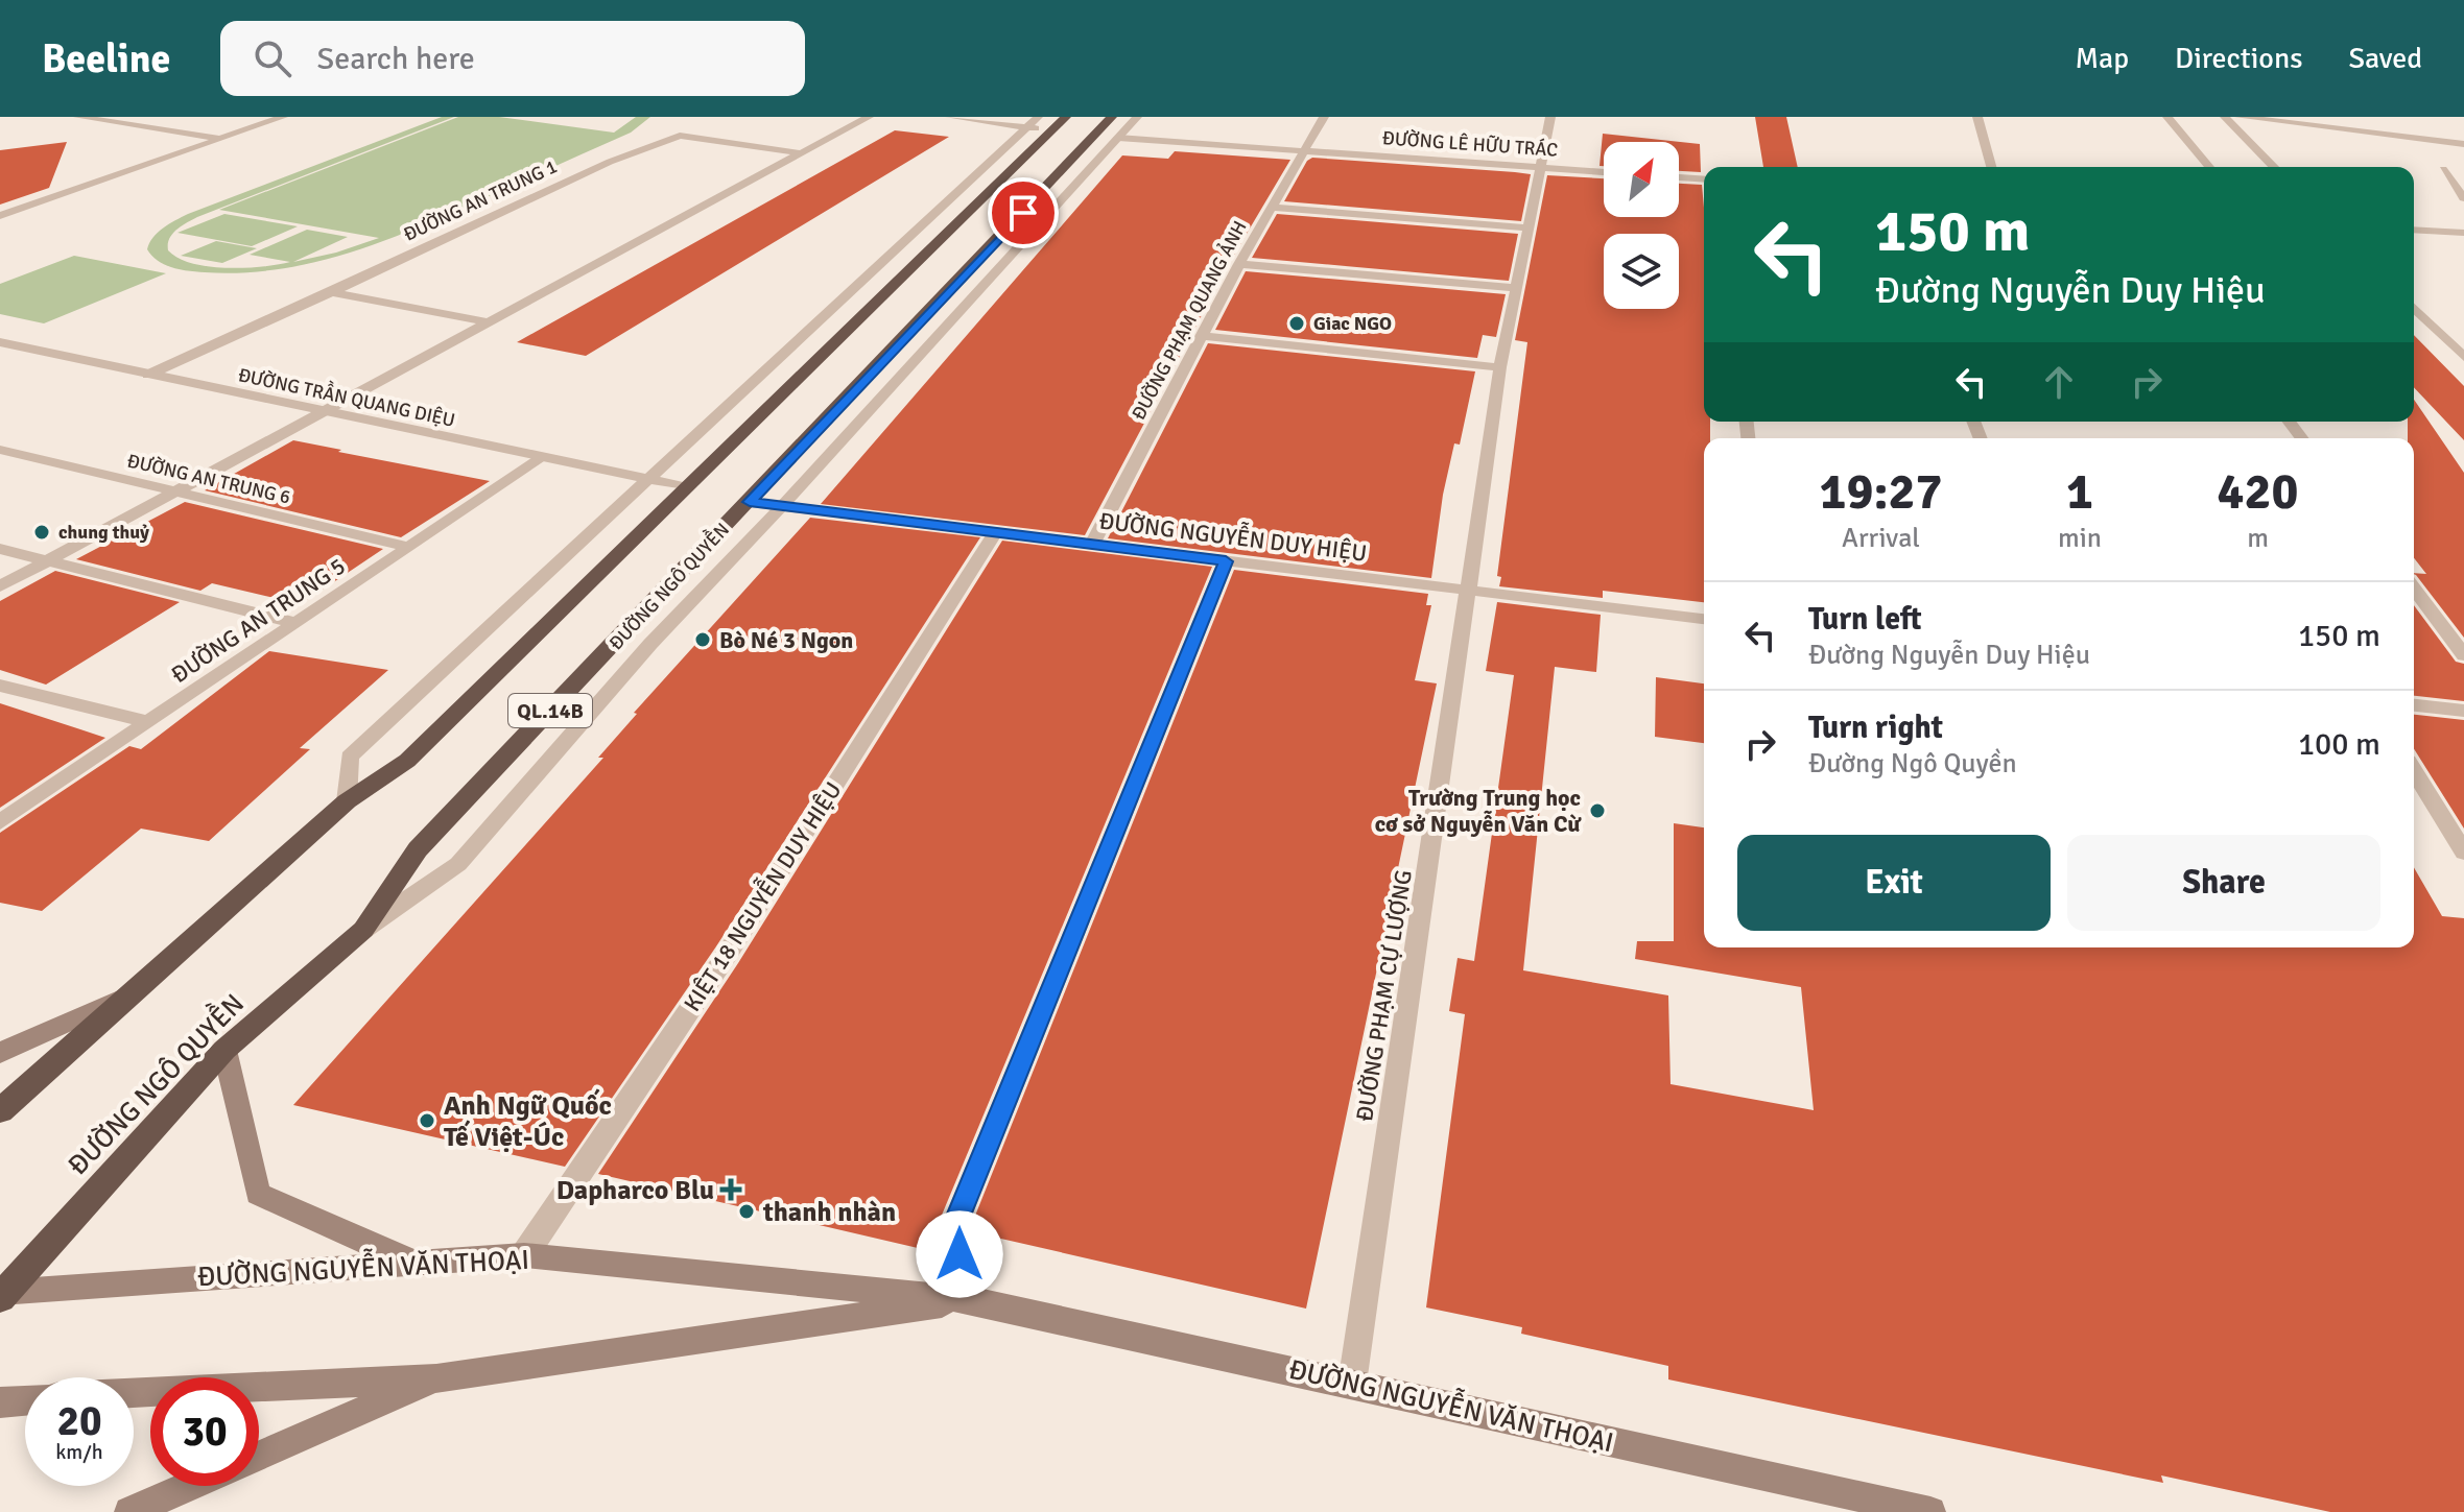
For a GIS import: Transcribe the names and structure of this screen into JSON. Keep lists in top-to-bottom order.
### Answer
{
  "streets": {
    "highway": ["ĐƯỜNG NGÔ QUYỀN", "QL.14B"],
    "main road": ["ĐƯỜNG NGUYỄN VĂN THOẠI"],
    "street": [
      "ĐƯỜNG LÊ HỮU TRÁC",
      "ĐƯỜNG AN TRUNG 1",
      "ĐƯỜNG PHẠM QUANG ẢNH",
      "ĐƯỜNG TRẦN QUANG DIỆU",
      "ĐƯỜNG AN TRUNG 6",
      "ĐƯỜNG NGUYỄN DUY HIỆU",
      "ĐƯỜNG AN TRUNG 5",
      "KIỆT 18 NGUYỄN DUY HIỆU",
      "ĐƯỜNG PHẠM CỰ LƯỢNG"
    ]
  },
  "crossings": [
    ["ĐƯỜNG LÊ HỮU TRÁC", "ĐƯỜNG PHẠM QUANG ẢNH"],
    ["ĐƯỜNG LÊ HỮU TRÁC", "ĐƯỜNG NGÔ QUYỀN"],
    ["ĐƯỜNG LÊ HỮU TRÁC", "ĐƯỜNG PHẠM CỰ LƯỢNG"],
    ["ĐƯỜNG AN TRUNG 1", "ĐƯỜNG TRẦN QUANG DIỆU"],
    ["ĐƯỜNG PHẠM QUANG ẢNH", "ĐƯỜNG NGUYỄN DUY HIỆU"],
    ["ĐƯỜNG TRẦN QUANG DIỆU", "ĐƯỜNG AN TRUNG 5"],
    ["ĐƯỜNG TRẦN QUANG DIỆU", "QL.14B"],
    ["ĐƯỜNG AN TRUNG 6", "ĐƯỜNG AN TRUNG 5"],
    ["ĐƯỜNG NGUYỄN DUY HIỆU", "ĐƯỜNG NGÔ QUYỀN"],
    ["ĐƯỜNG NGUYỄN DUY HIỆU", "KIỆT 18 NGUYỄN DUY HIỆU"],
    ["ĐƯỜNG NGUYỄN DUY HIỆU", "ĐƯỜNG PHẠM CỰ LƯỢNG"],
    ["ĐƯỜNG NGÔ QUYỀN", "ĐƯỜNG NGUYỄN VĂN THOẠI"],
    ["KIỆT 18 NGUYỄN DUY HIỆU", "ĐƯỜNG NGUYỄN VĂN THOẠI"],
    ["ĐƯỜNG PHẠM CỰ LƯỢNG", "ĐƯỜNG NGUYỄN VĂN THOẠI"]
  ],
  "places": {
    "other": [
      "Giac NGO",
      "chung thuỷ",
      "Bò Né 3 Ngon",
      "Trường Trung học cơ sở Nguyễn Văn Cừ",
      "Anh Ngữ Quốc Tế Việt-Úc",
      "thanh nhàn"
    ],
    "health": ["Dapharco Blu"]
  },
  "north": "top right",
  "page": {
    "header": "Beeline",
    "search": "Search here",
    "nav": ["Map", "Directions", "Saved"],
    "turn": ["150 m", "Đường Nguyễn Duy Hiệu"],
    "eta": [
      "19:27",
      "Arrival",
      "1",
      "min",
      "420",
      "m"
    ],
    "list": [
      {
        "name": "Turn left",
        "note": "Đường Nguyễn Duy Hiệu",
        "value": "150 m"
      },
      {
        "name": "Turn right",
        "note": "Đường Ngô Quyền",
        "value": "100 m"
      }
    ],
    "buttons": ["Exit", "Share"],
    "speed": "20 km/h",
    "limit": "30"
  }
}
